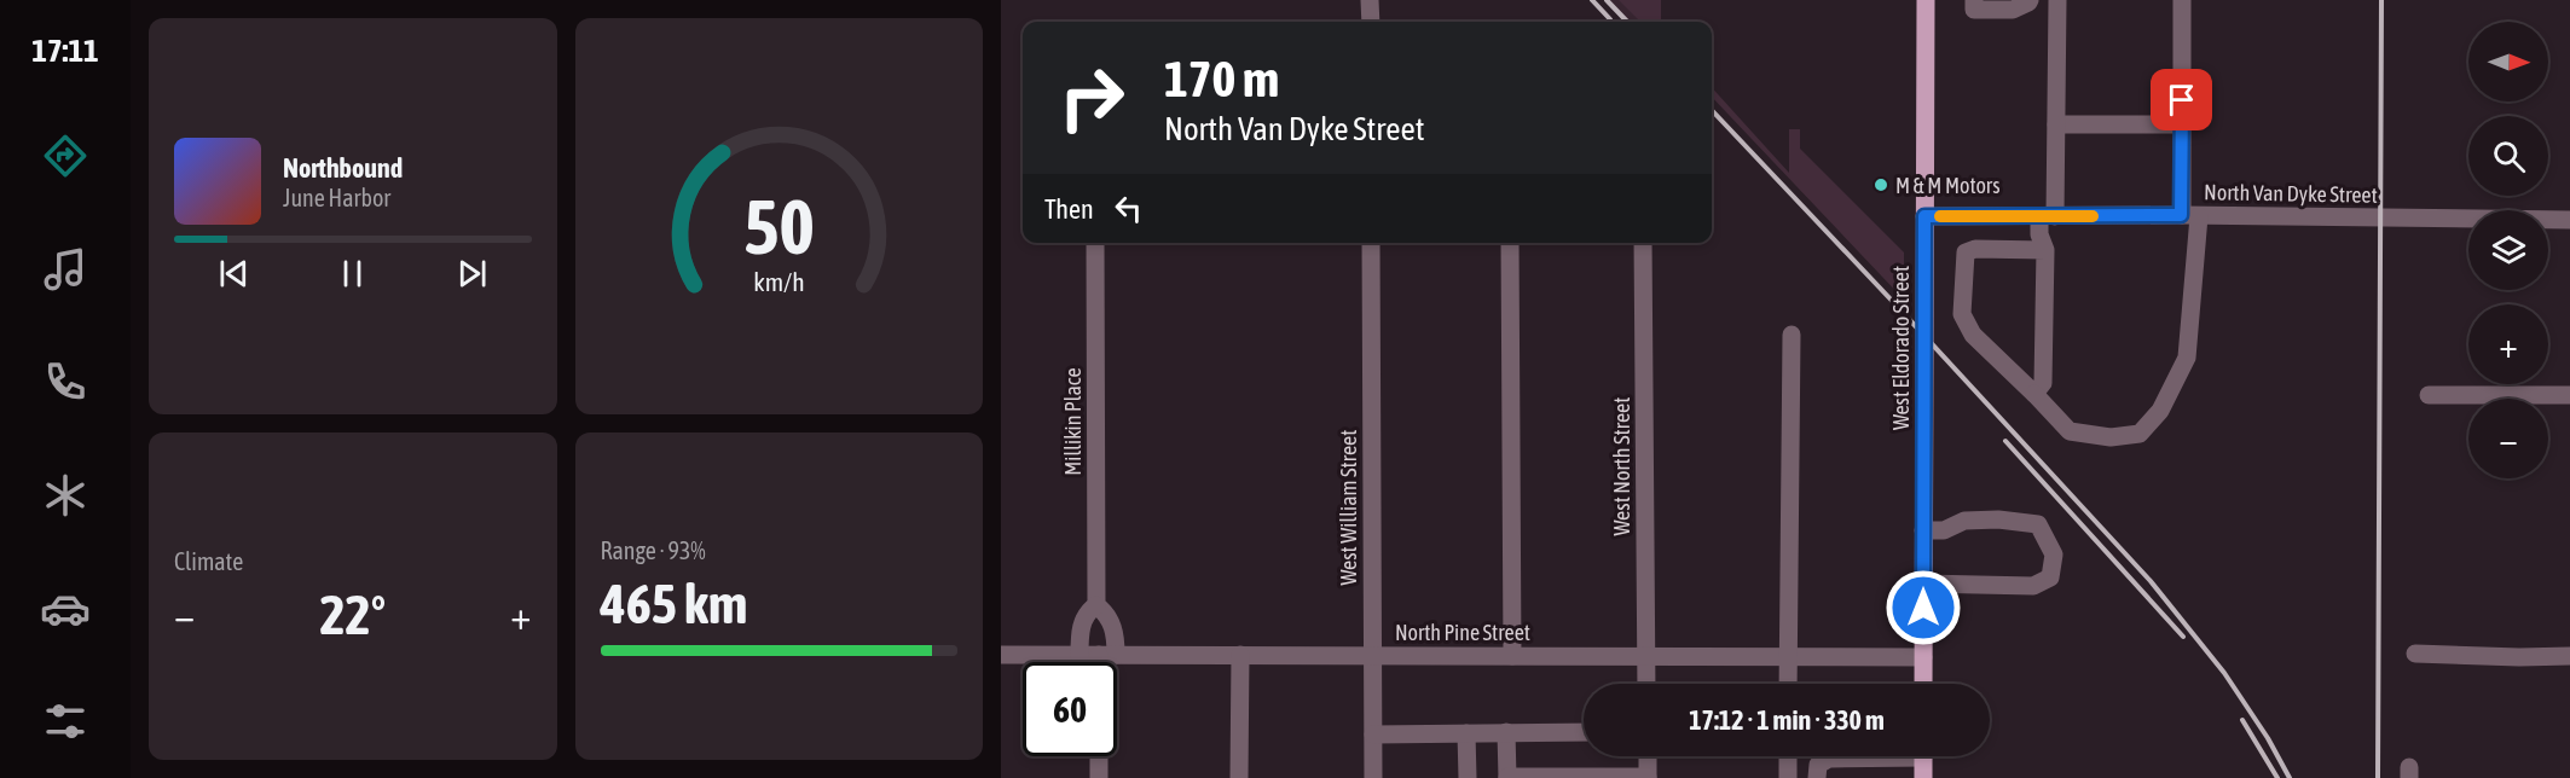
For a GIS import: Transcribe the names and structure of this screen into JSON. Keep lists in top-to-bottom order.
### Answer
{
  "streets": {
    "main road": ["West Eldorado Street"],
    "street": [
      "North Van Dyke Street",
      "Millikin Place",
      "West North Street",
      "West William Street",
      "North Pine Street"
    ]
  },
  "crossings": [
    ["North Van Dyke Street", "West Eldorado Street"],
    ["West Eldorado Street", "North Pine Street"],
    ["Millikin Place", "North Pine Street"],
    ["West North Street", "North Pine Street"],
    ["West William Street", "North Pine Street"]
  ],
  "places": ["M & M Motors"],
  "north": "right",
  "page": {
    "tabs": "17:11",
    "map_buttons": ["+", "−"],
    "turn": ["170 m", "North Van Dyke Street"],
    "song": ["Northbound", "June Harbor"],
    "then": "Then",
    "tile": [
      "Climate",
      ["Range · 93%", "465 km"]
    ],
    "heat": ["−", "22°", "+"],
    "limit": "60",
    "trip": "17:12 · 1 min · 330 m",
    "gauge": ["50", "km/h"]
  }
}
